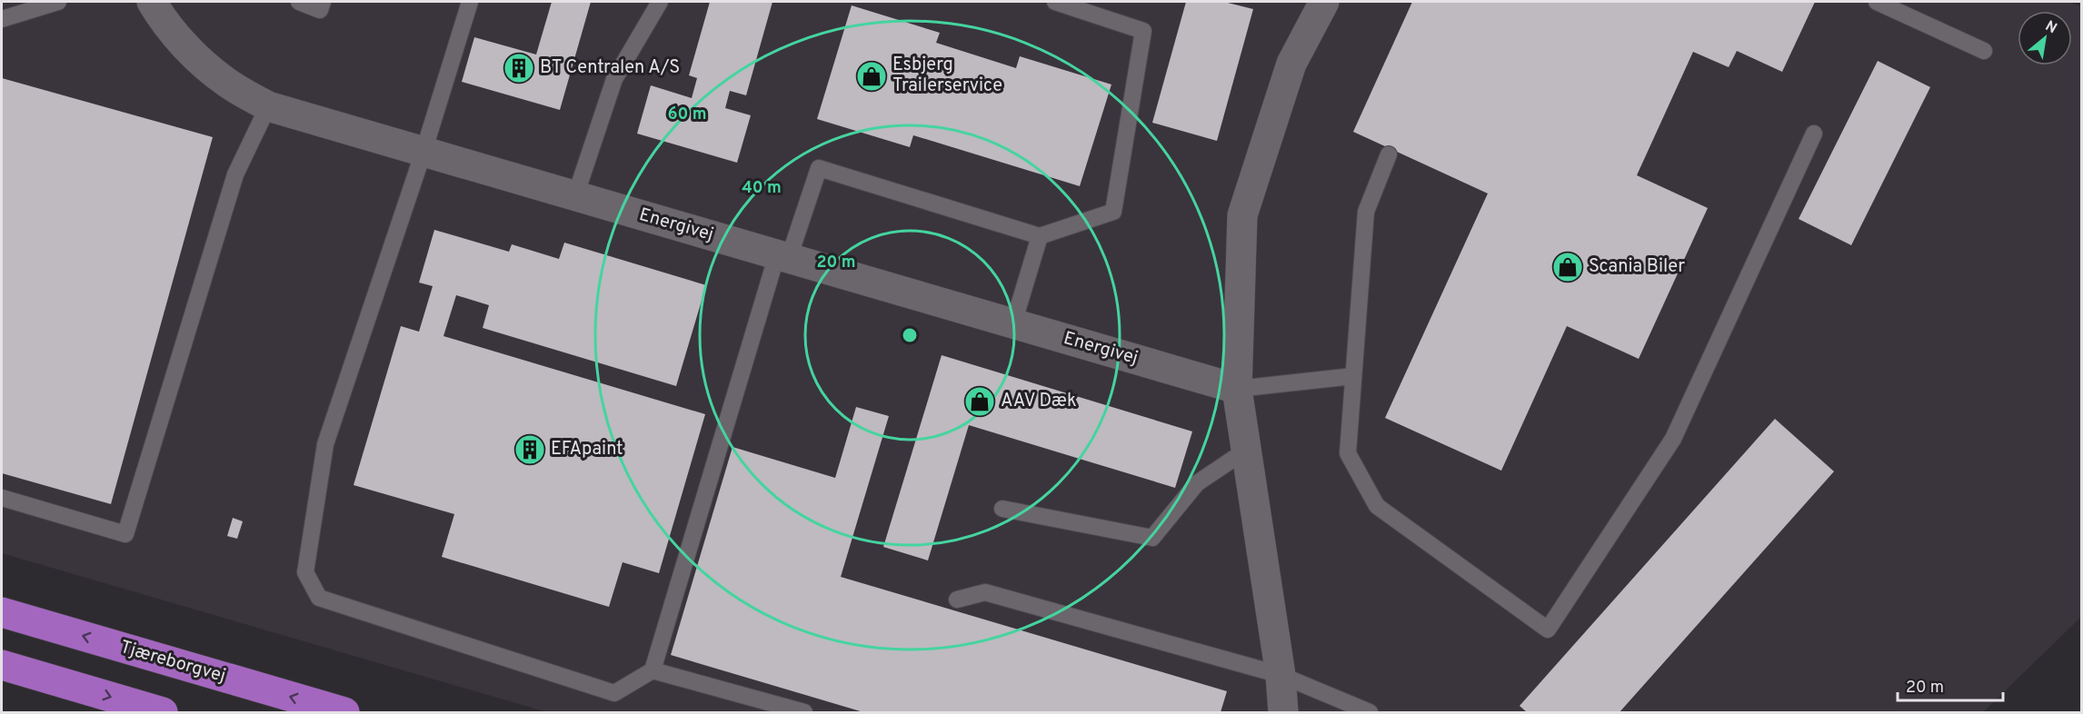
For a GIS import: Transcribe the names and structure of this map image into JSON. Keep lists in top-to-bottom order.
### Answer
{
  "streets": {
    "highway": ["Tjæreborgvej"],
    "street": ["Energivej"]
  },
  "places": {
    "building": ["BT Centralen A/S", "EFApaint"],
    "shop": ["Esbjerg Trailerservice", "Scania Biler", "AAV Dæk"]
  },
  "scale_bar": "20 m",
  "north": "top right",
  "rings": ["60 m", "40 m", "20 m"]
}
